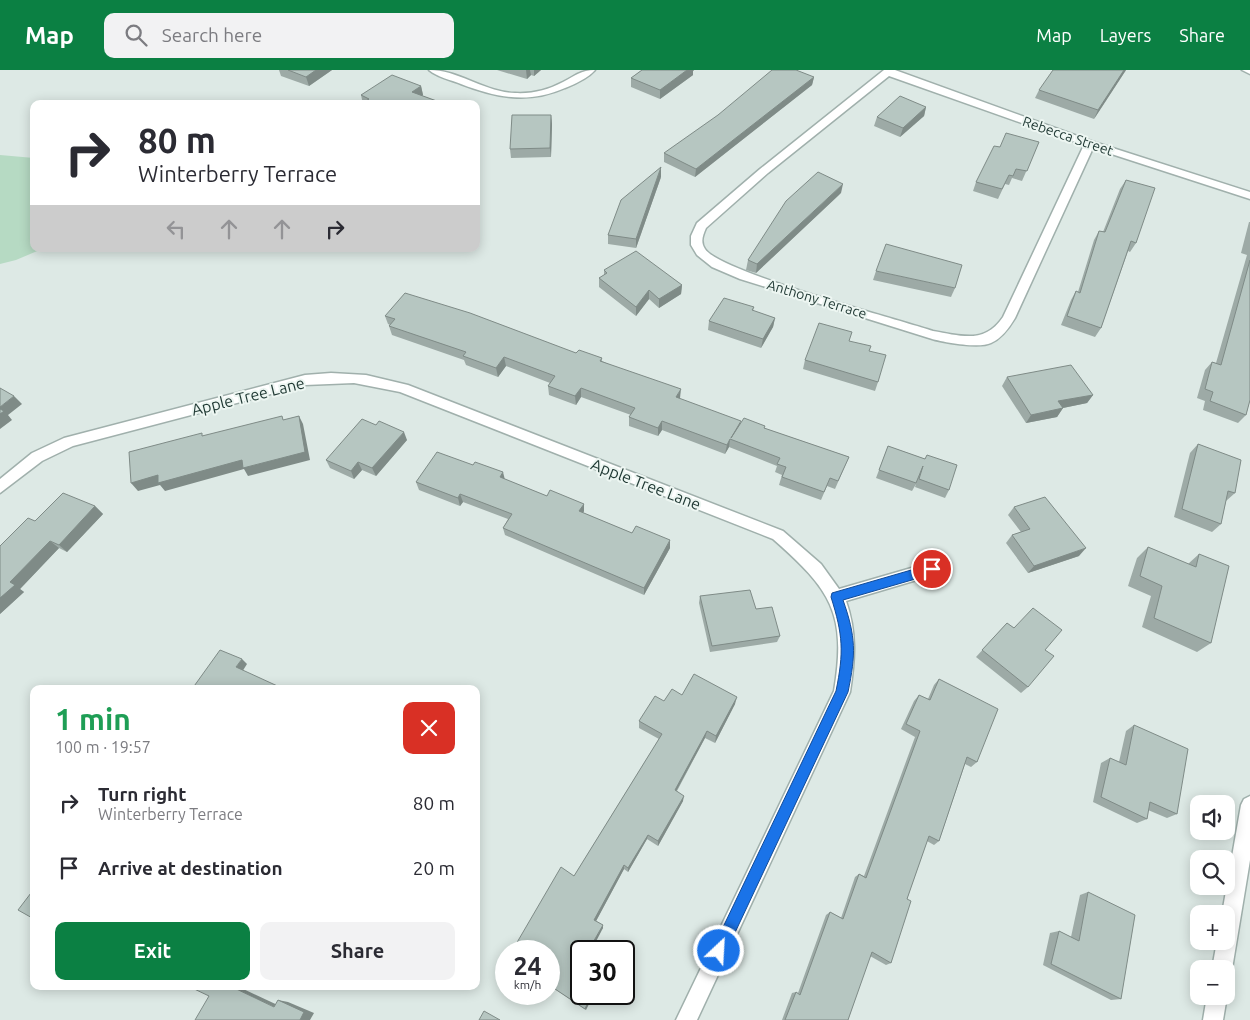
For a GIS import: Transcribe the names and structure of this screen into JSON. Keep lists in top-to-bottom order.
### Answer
{
  "streets": {
    "street": ["Rebecca Street", "Anthony Terrace", "Apple Tree Lane"]
  },
  "crossings": [
    ["Rebecca Street", "Anthony Terrace"]
  ],
  "page": {
    "header": "Map",
    "search": "Search here",
    "nav": ["Map", "Layers", "Share"],
    "turn": ["80 m", "Winterberry Terrace"],
    "heading": ["1 min", "100 m · 19:57"],
    "list": [
      {
        "name": "Turn right",
        "note": "Winterberry Terrace",
        "value": "80 m"
      },
      {
        "name": "Arrive at destination",
        "value": "20 m"
      }
    ],
    "map_buttons": ["+", "−"],
    "buttons": ["Exit", "Share"],
    "speed": "24 km/h",
    "limit": "30"
  }
}
